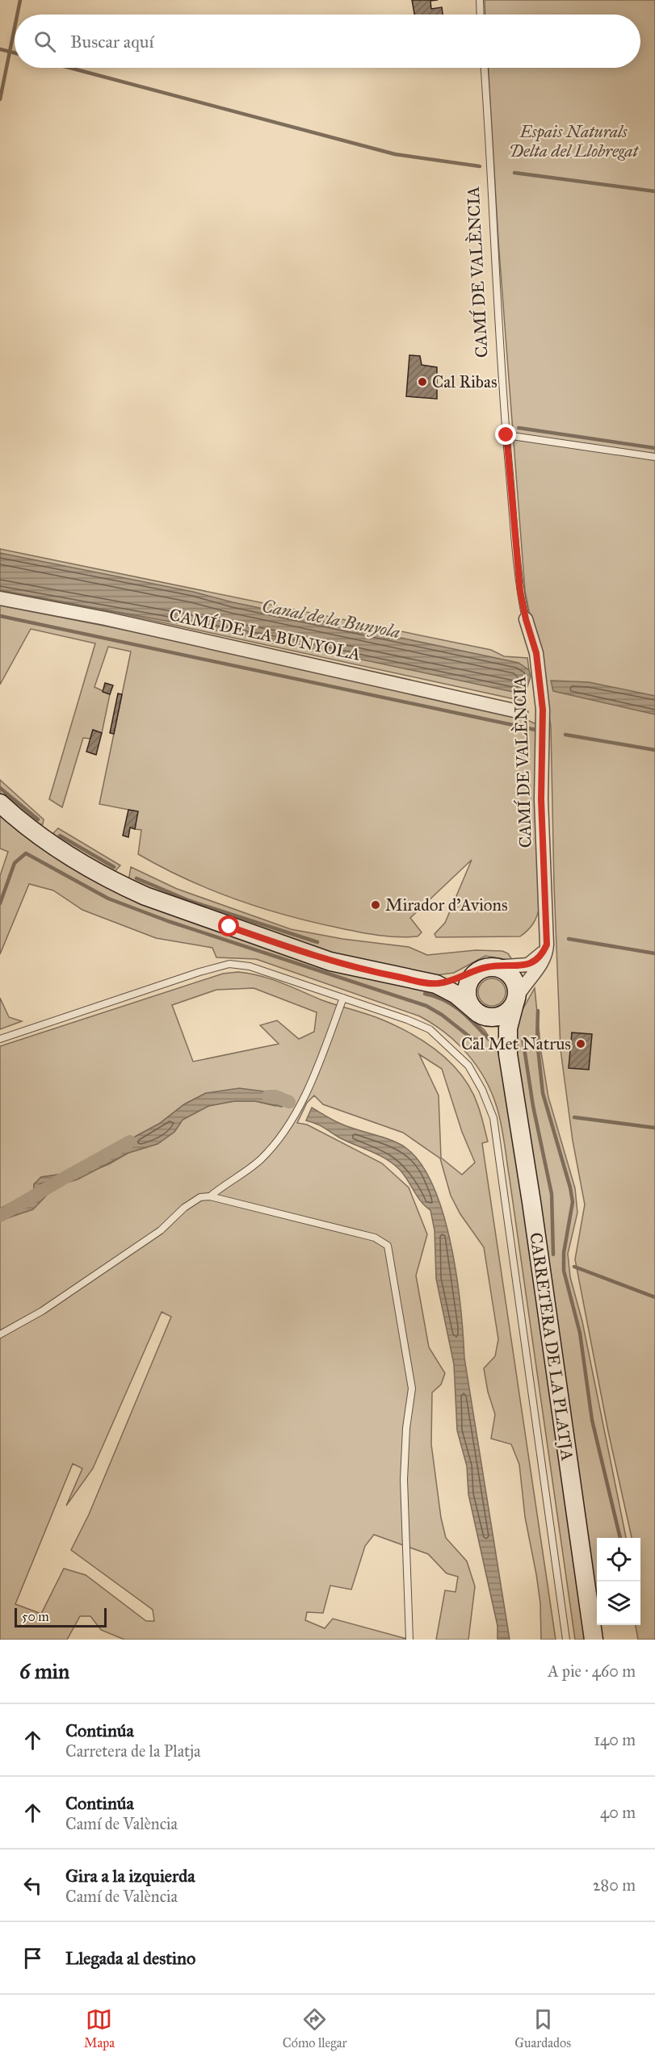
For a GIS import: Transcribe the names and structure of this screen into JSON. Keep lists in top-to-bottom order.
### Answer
{
  "streets": {
    "street": ["CAMÍ DE VALÈNCIA", "CAMÍ DE LA BUNYOLA", "CARRETERA DE LA PLATJA"]
  },
  "crossings": [
    ["CAMÍ DE VALÈNCIA", "CARRETERA DE LA PLATJA"]
  ],
  "water": ["Canal de la Bunyola"],
  "parks": ["Espais Naturals Delta del Llobregat"],
  "places": ["Cal Ribas", "Mirador d'Avions", "Cal Met Natrus"],
  "scale_bar": "50 m",
  "page": {
    "search": "Buscar aquí",
    "scale": "50 m",
    "heading": ["6 min", "A pie · 460 m"],
    "list": [
      ["Continúa", "Carretera de la Platja", "140 m"],
      ["Continúa", "Camí de València", "40 m"],
      ["Gira a la izquierda", "Camí de València", "280 m"],
      "Llegada al destino"
    ],
    "nav": ["Mapa", "Cómo llegar", "Guardados"]
  }
}
